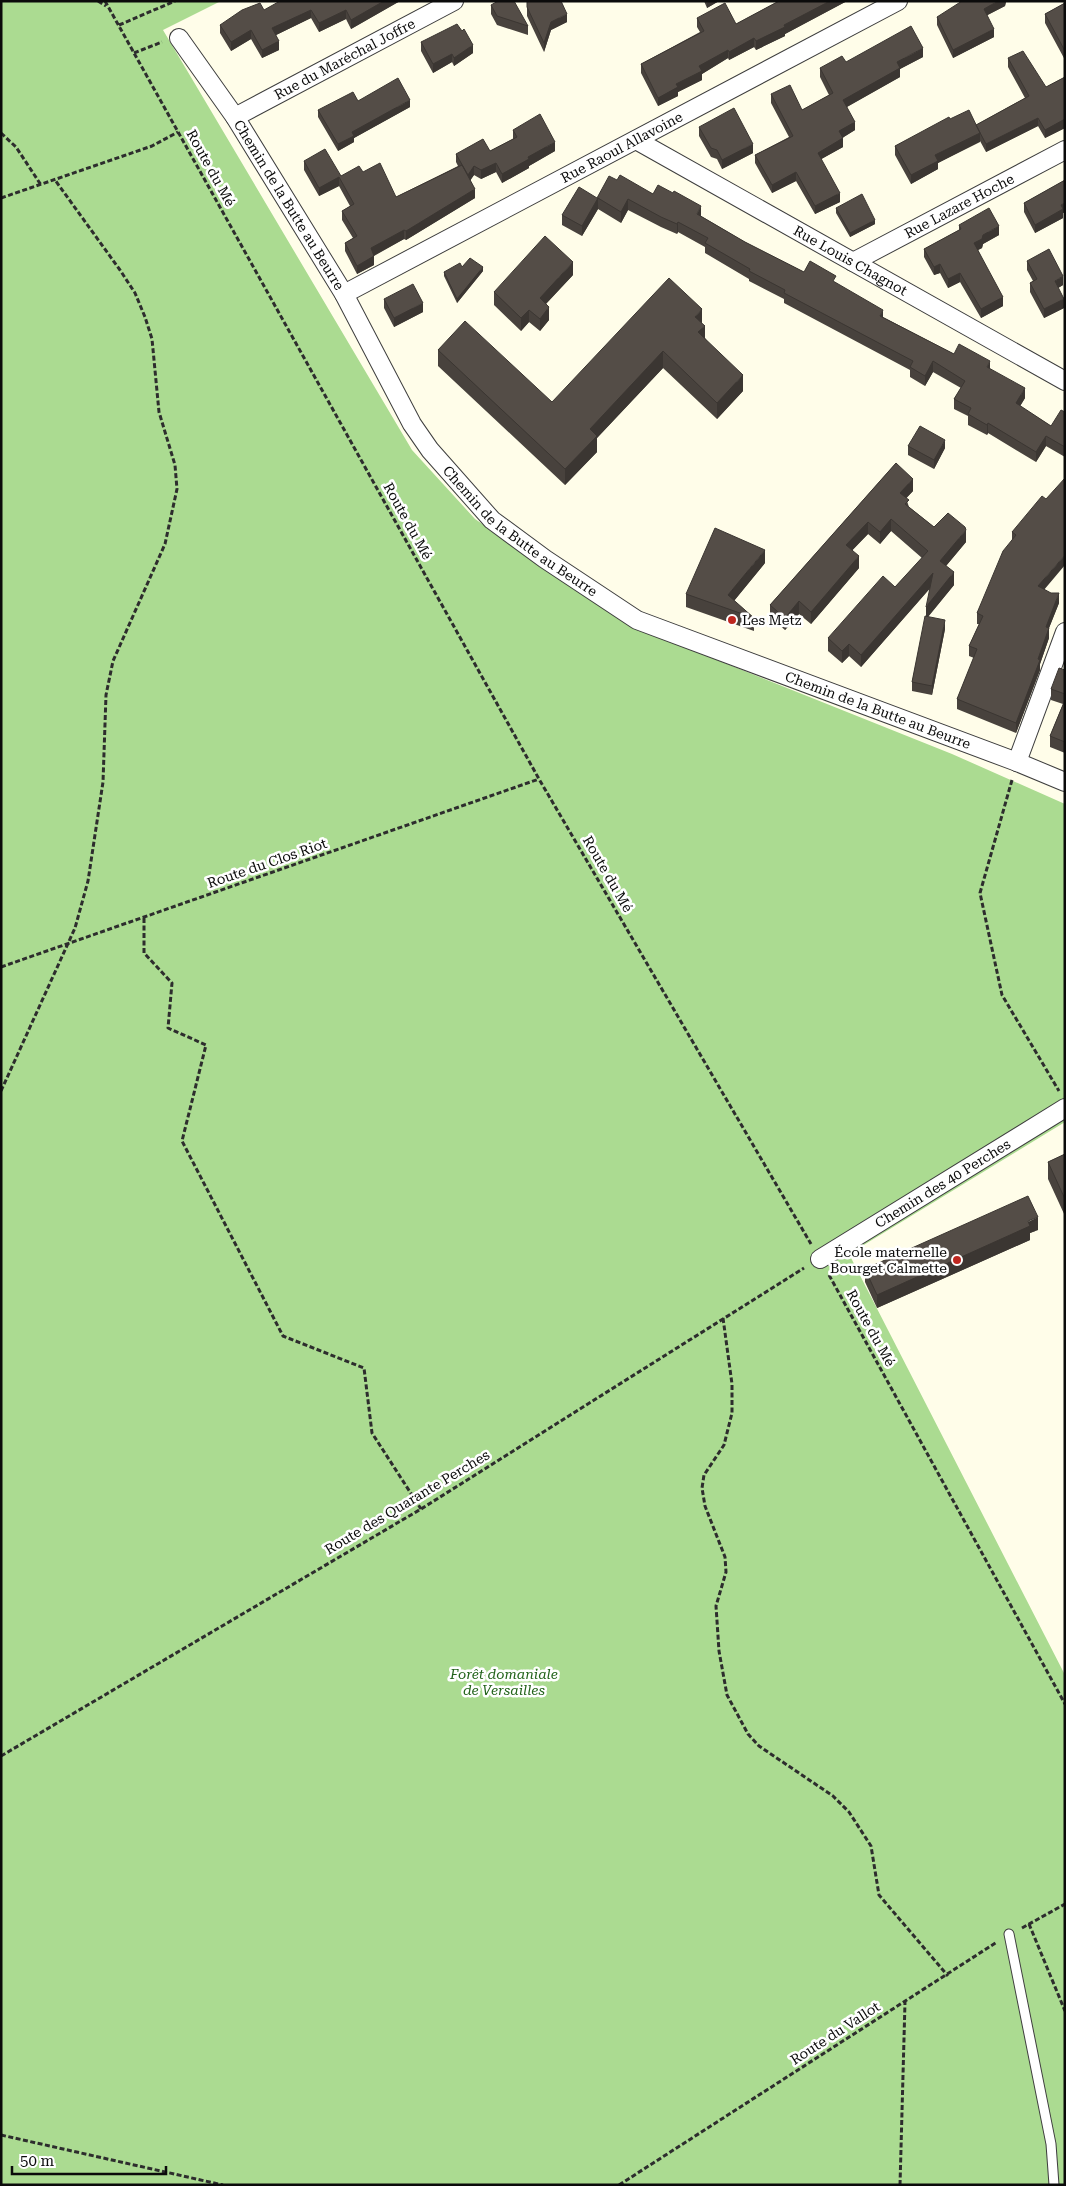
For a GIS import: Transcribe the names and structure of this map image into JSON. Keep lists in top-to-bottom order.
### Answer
{
  "streets": {
    "street": [
      "Rue du Maréchal Joffre",
      "Rue Raoul Allavoine",
      "Chemin de la Butte au Beurre",
      "Rue Lazare Hoche",
      "Rue Louis Chagnot",
      "Chemin des 40 Perches"
    ],
    "path": [
      "Route du Mé",
      "Route du Clos Riot",
      "Route des Quarante Perches",
      "Route du Vallot"
    ]
  },
  "crossings": [
    ["Rue du Maréchal Joffre", "Chemin de la Butte au Beurre"],
    ["Rue Raoul Allavoine", "Chemin de la Butte au Beurre"],
    ["Rue Raoul Allavoine", "Rue Louis Chagnot"],
    ["Route du Mé", "Route du Clos Riot"],
    ["Route du Mé", "Chemin des 40 Perches"],
    ["Route du Mé", "Route des Quarante Perches"],
    ["Rue Lazare Hoche", "Rue Louis Chagnot"],
    ["Chemin des 40 Perches", "Route des Quarante Perches"]
  ],
  "parks": ["Forêt domaniale de Versailles"],
  "places": ["Les Metz", "École maternelle Bourget Calmette"],
  "scale_bar": "50 m"
}
